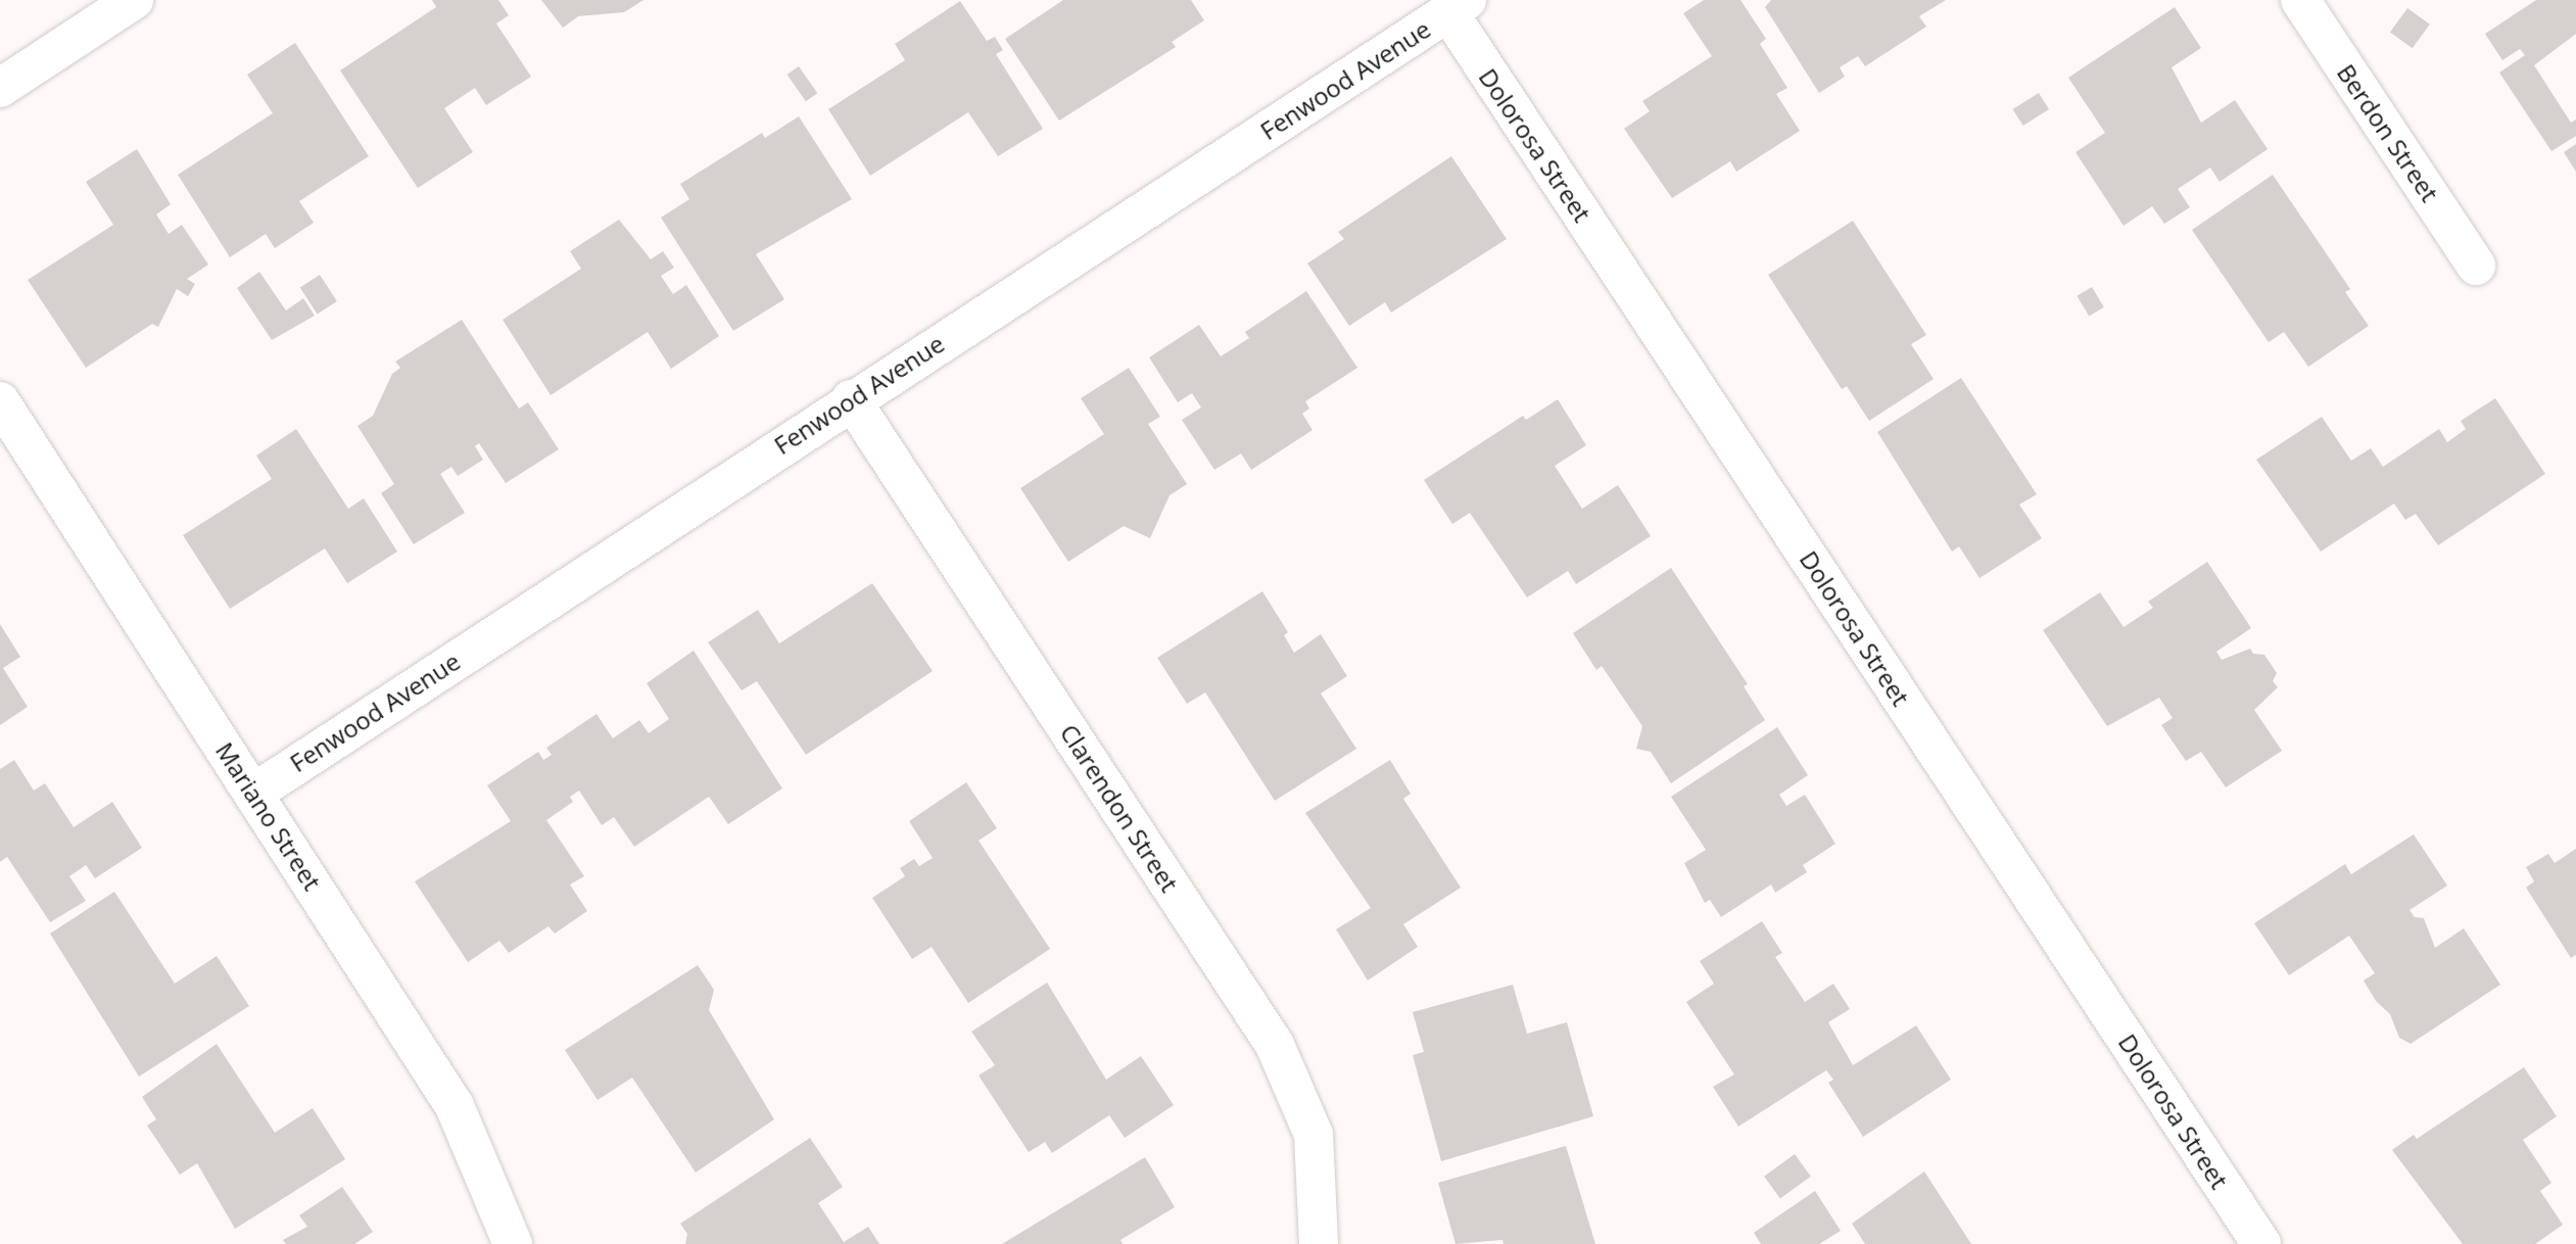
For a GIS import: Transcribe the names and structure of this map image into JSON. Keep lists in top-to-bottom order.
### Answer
{
  "streets": {
    "street": [
      "Fenwood Avenue",
      "Berdon Street",
      "Dolorosa Street",
      "Clarendon Street",
      "Mariano Street"
    ]
  },
  "crossings": [
    ["Fenwood Avenue", "Dolorosa Street"],
    ["Fenwood Avenue", "Clarendon Street"],
    ["Fenwood Avenue", "Mariano Street"]
  ]
}
